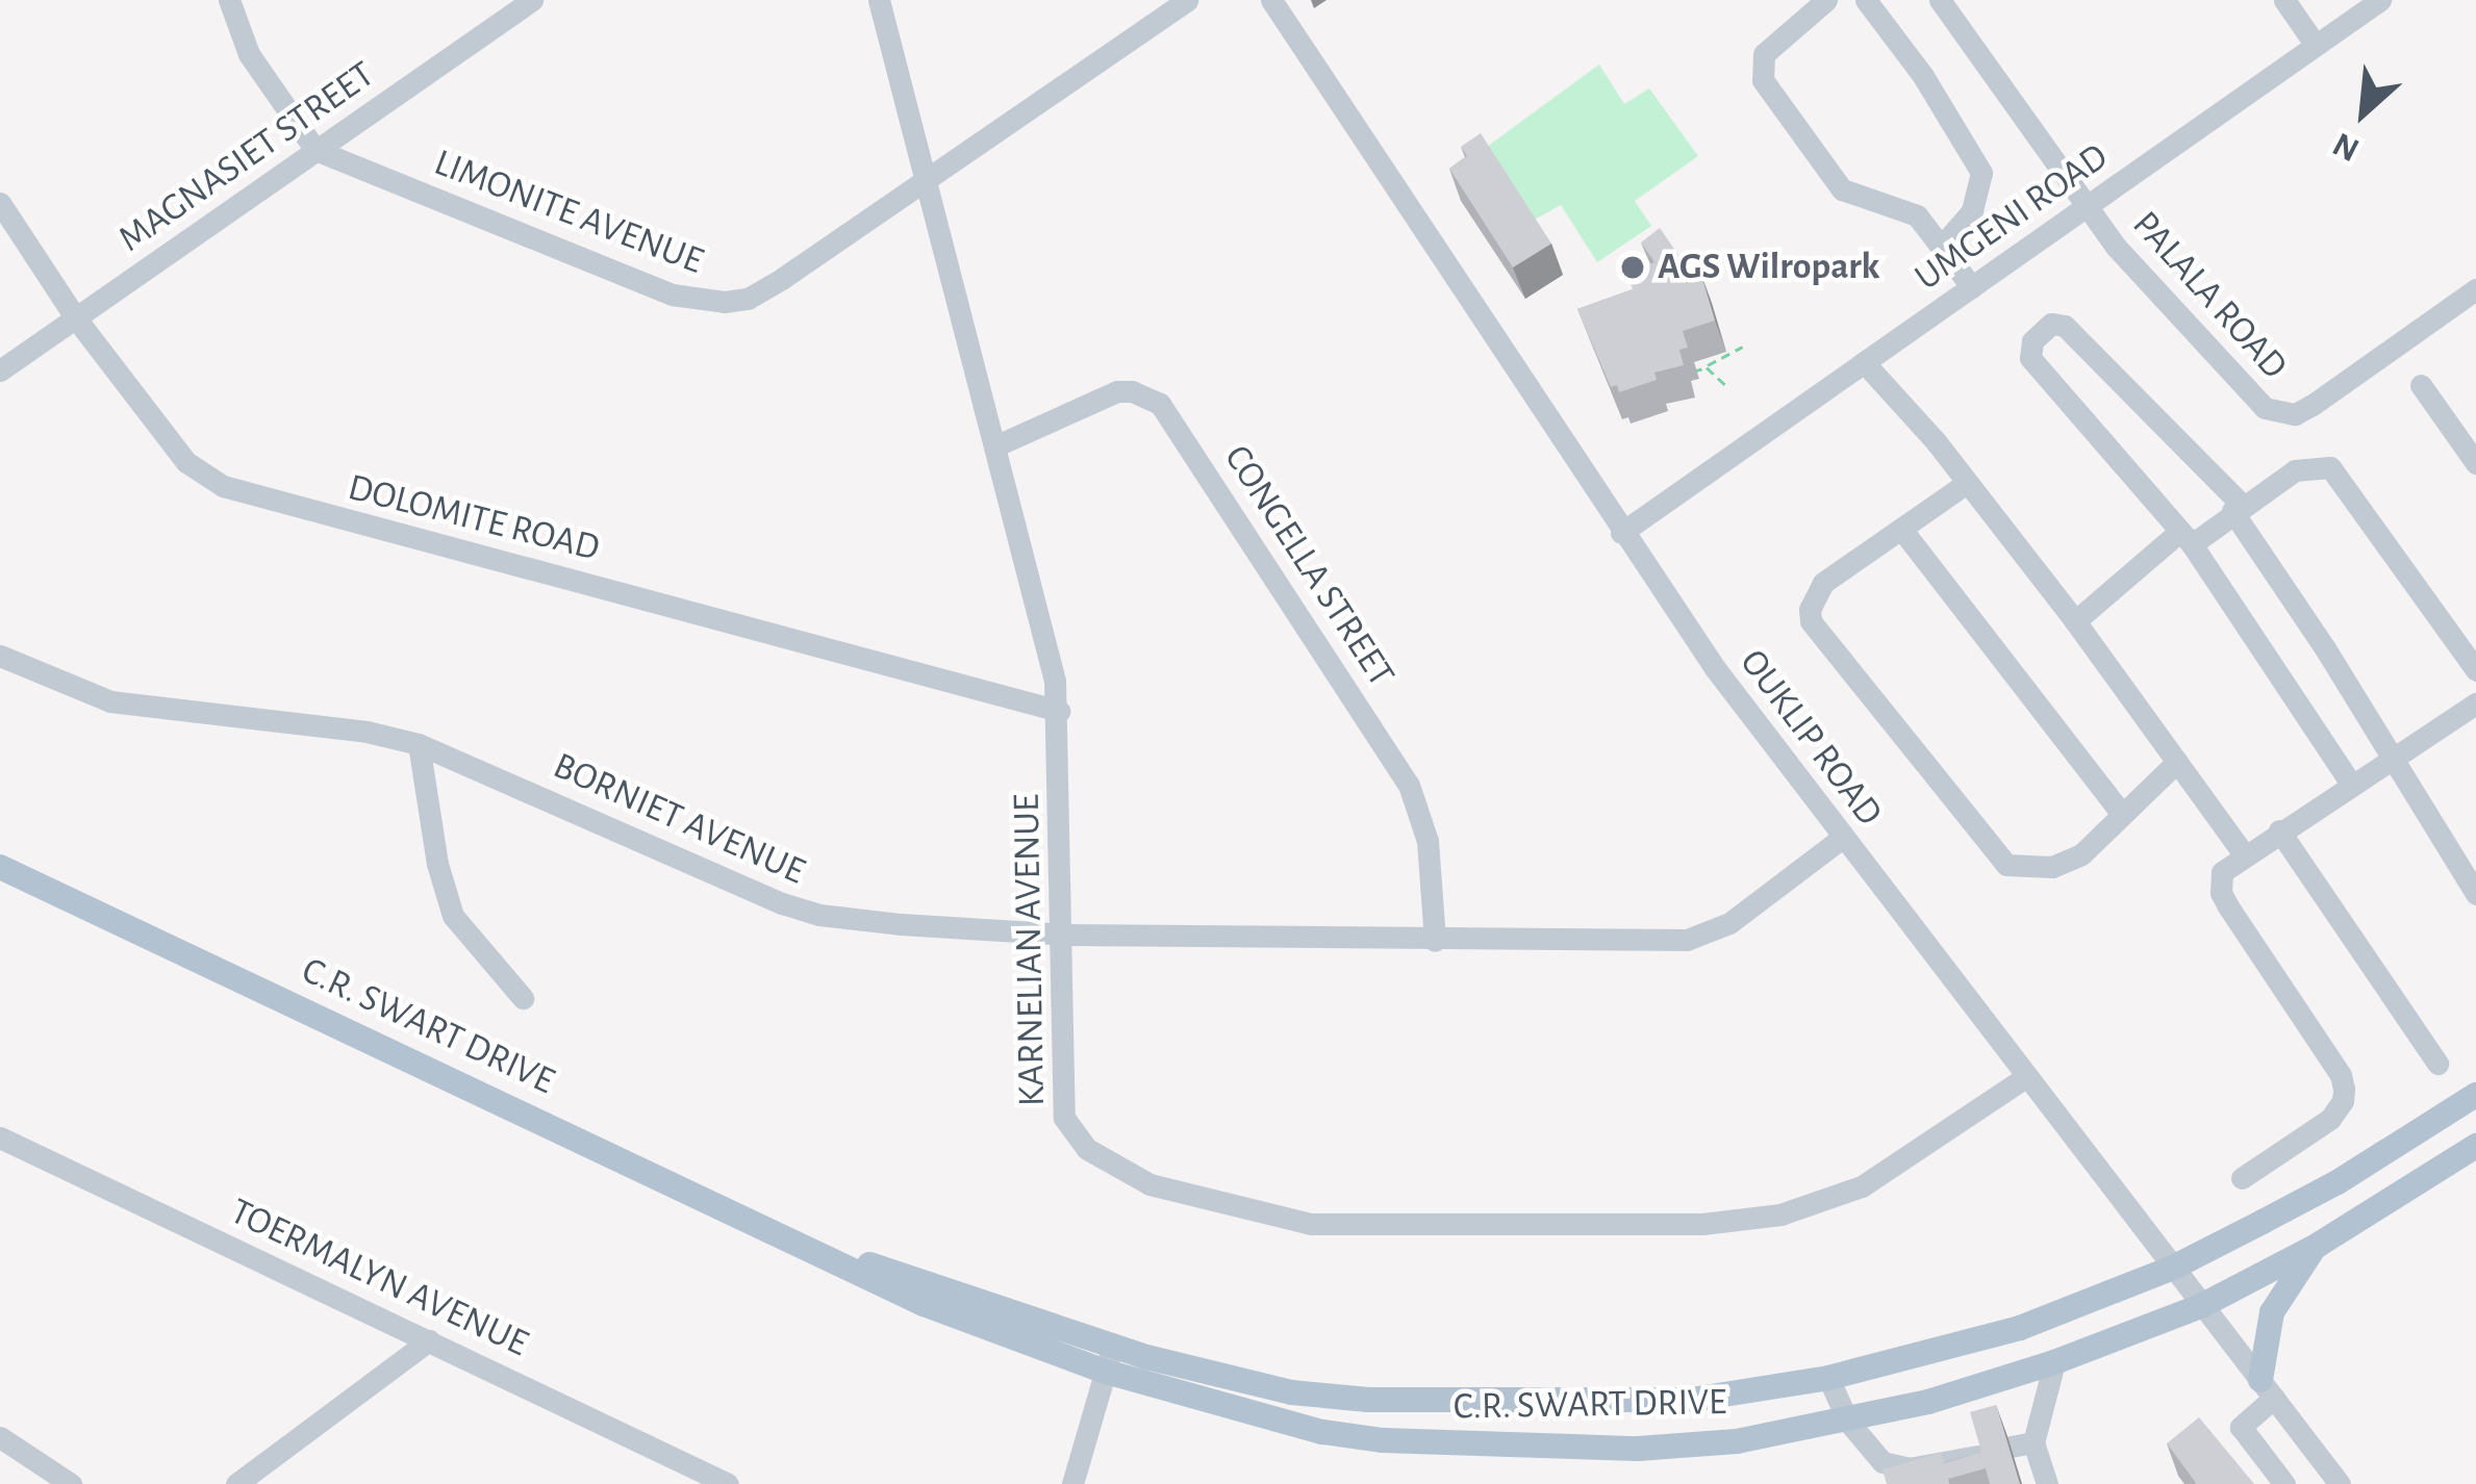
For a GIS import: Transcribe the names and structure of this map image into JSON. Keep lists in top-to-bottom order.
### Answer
{
  "streets": {
    "main road": ["C.R. SWART DRIVE"],
    "street": [
      "MAGNASIET STREET",
      "LIMONITE AVENUE",
      "UMGENI ROAD",
      "PALALA ROAD",
      "DOLOMITE ROAD",
      "CONGELLA STREET",
      "OUKLIP ROAD",
      "BORNIET AVENUE",
      "KARNELIAN AVENUE",
      "TOERMALYN AVENUE"
    ]
  },
  "crossings": [
    ["MAGNASIET STREET", "LIMONITE AVENUE"],
    ["MAGNASIET STREET", "DOLOMITE ROAD"],
    ["LIMONITE AVENUE", "KARNELIAN AVENUE"],
    ["UMGENI ROAD", "PALALA ROAD"],
    ["UMGENI ROAD", "OUKLIP ROAD"],
    ["DOLOMITE ROAD", "KARNELIAN AVENUE"],
    ["CONGELLA STREET", "BORNIET AVENUE"],
    ["CONGELLA STREET", "KARNELIAN AVENUE"],
    ["OUKLIP ROAD", "BORNIET AVENUE"],
    ["OUKLIP ROAD", "KARNELIAN AVENUE"],
    ["OUKLIP ROAD", "C.R. SWART DRIVE"],
    ["BORNIET AVENUE", "KARNELIAN AVENUE"]
  ],
  "places": ["AGS Wilropark"],
  "north": "bottom left"
}
